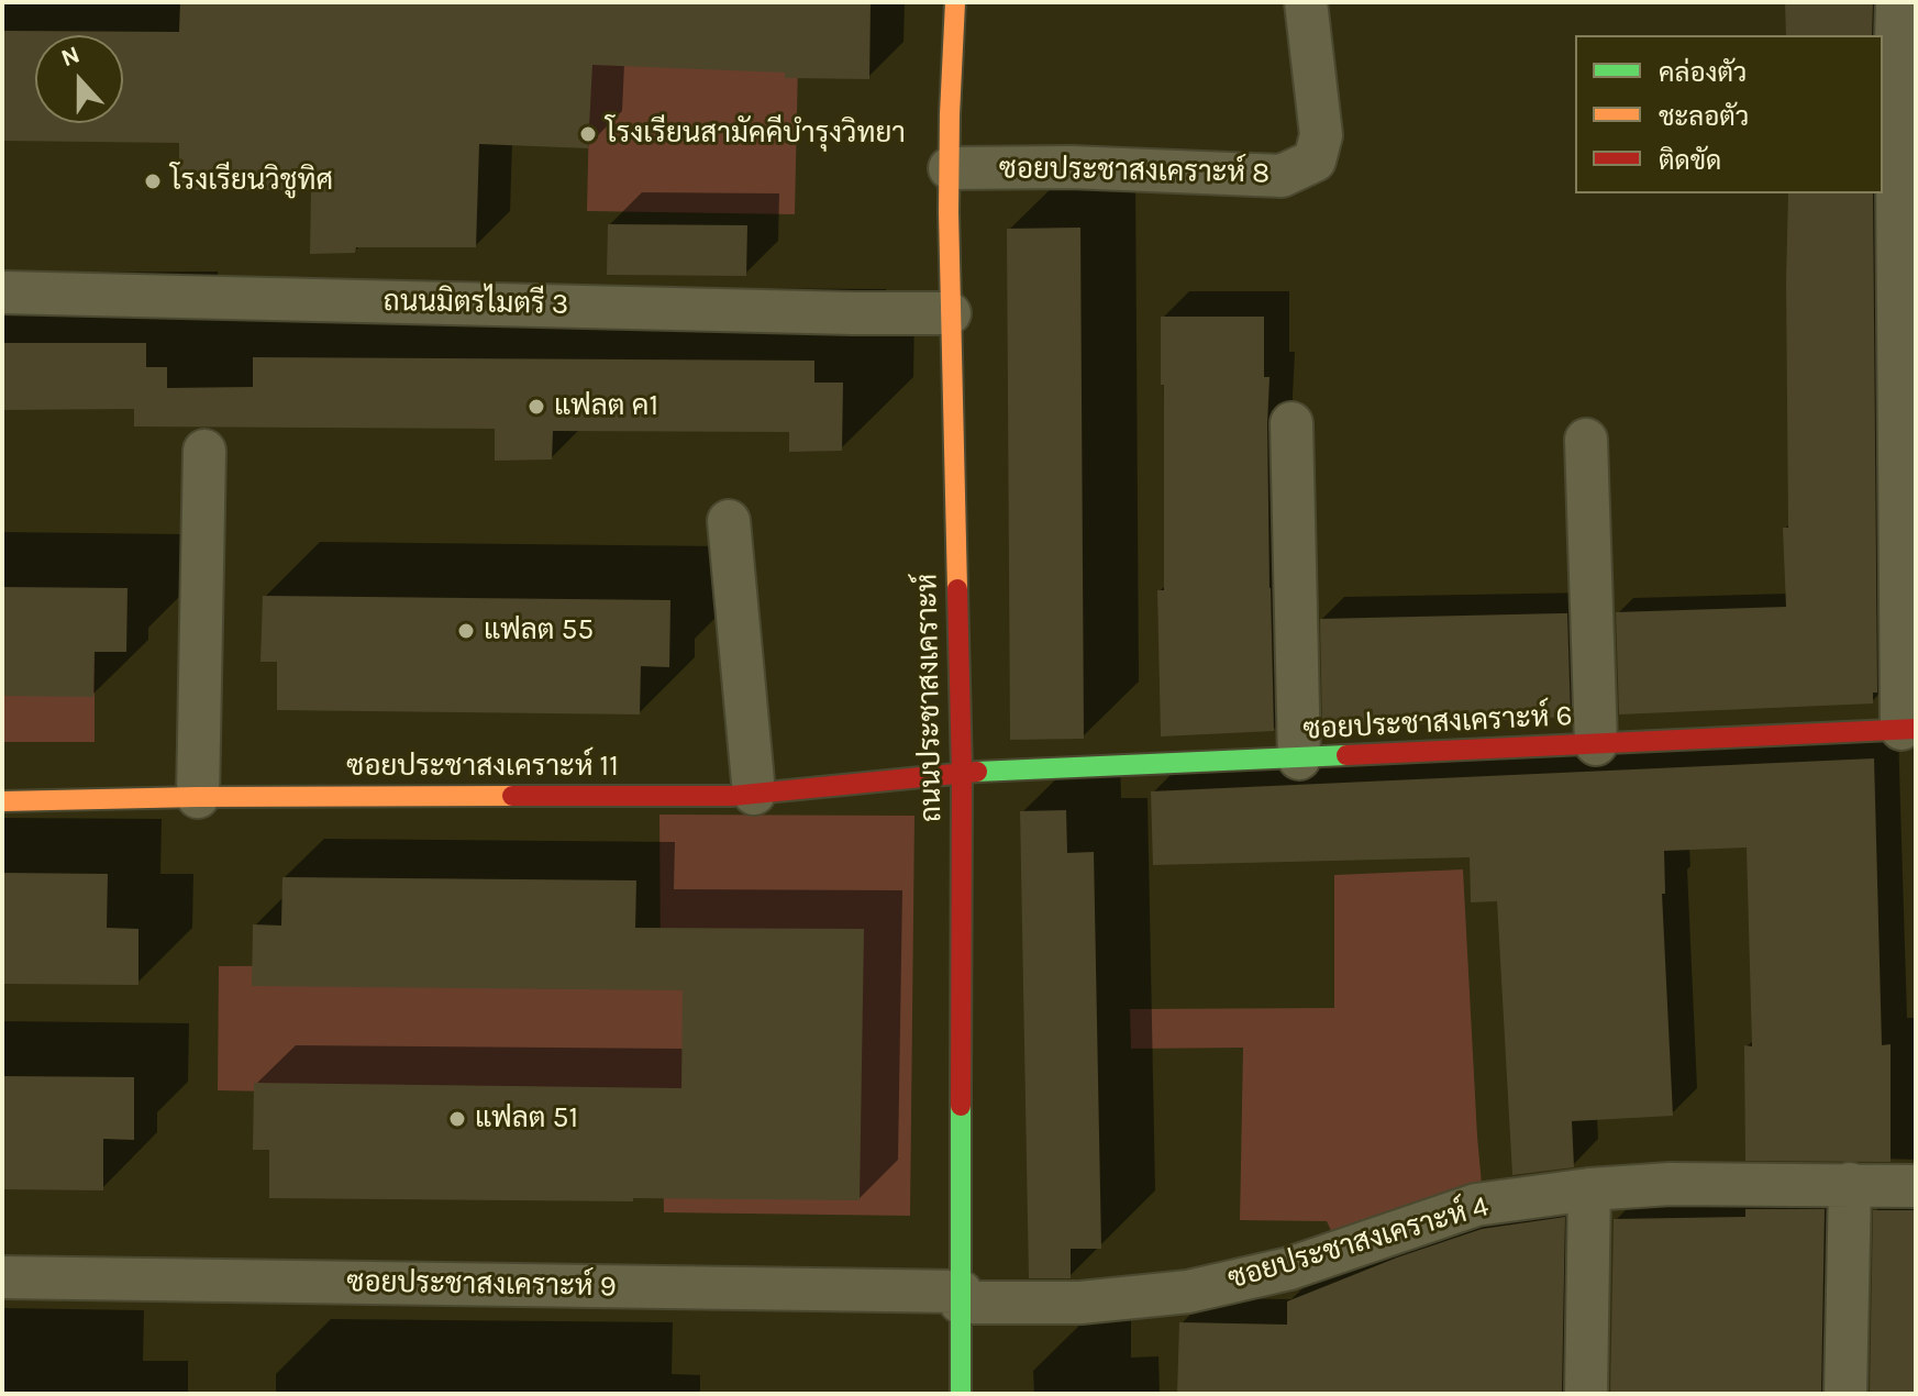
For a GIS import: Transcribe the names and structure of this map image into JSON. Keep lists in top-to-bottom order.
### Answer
{
  "streets": {
    "street": [
      "ซอยประชาสงเคราะห์ 8",
      "ถนนมิตรไมตรี 3",
      "ถนนประชาสงเคราะห์",
      "ซอยประชาสงเคราะห์ 6",
      "ซอยประชาสงเคราะห์ 11",
      "ซอยประชาสงเคราะห์ 4",
      "ซอยประชาสงเคราะห์ 9"
    ]
  },
  "crossings": [
    ["ซอยประชาสงเคราะห์ 8", "ถนนประชาสงเคราะห์"],
    ["ถนนมิตรไมตรี 3", "ถนนประชาสงเคราะห์"],
    ["ถนนประชาสงเคราะห์", "ซอยประชาสงเคราะห์ 6"],
    ["ถนนประชาสงเคราะห์", "ซอยประชาสงเคราะห์ 11"],
    ["ถนนประชาสงเคราะห์", "ซอยประชาสงเคราะห์ 4"],
    ["ถนนประชาสงเคราะห์", "ซอยประชาสงเคราะห์ 9"],
    ["ซอยประชาสงเคราะห์ 6", "ซอยประชาสงเคราะห์ 11"],
    ["ซอยประชาสงเคราะห์ 4", "ซอยประชาสงเคราะห์ 9"]
  ],
  "places": [
    "โรงเรียนสามัคคีบํารุงวิทยา",
    "โรงเรียนวิชูทิศ",
    "แฟลต ค1",
    "แฟลต 55",
    "แฟลต 51"
  ],
  "legend": ["คล่องตัว", "ชะลอตัว", "ติดขัด"],
  "north": "top"
}
